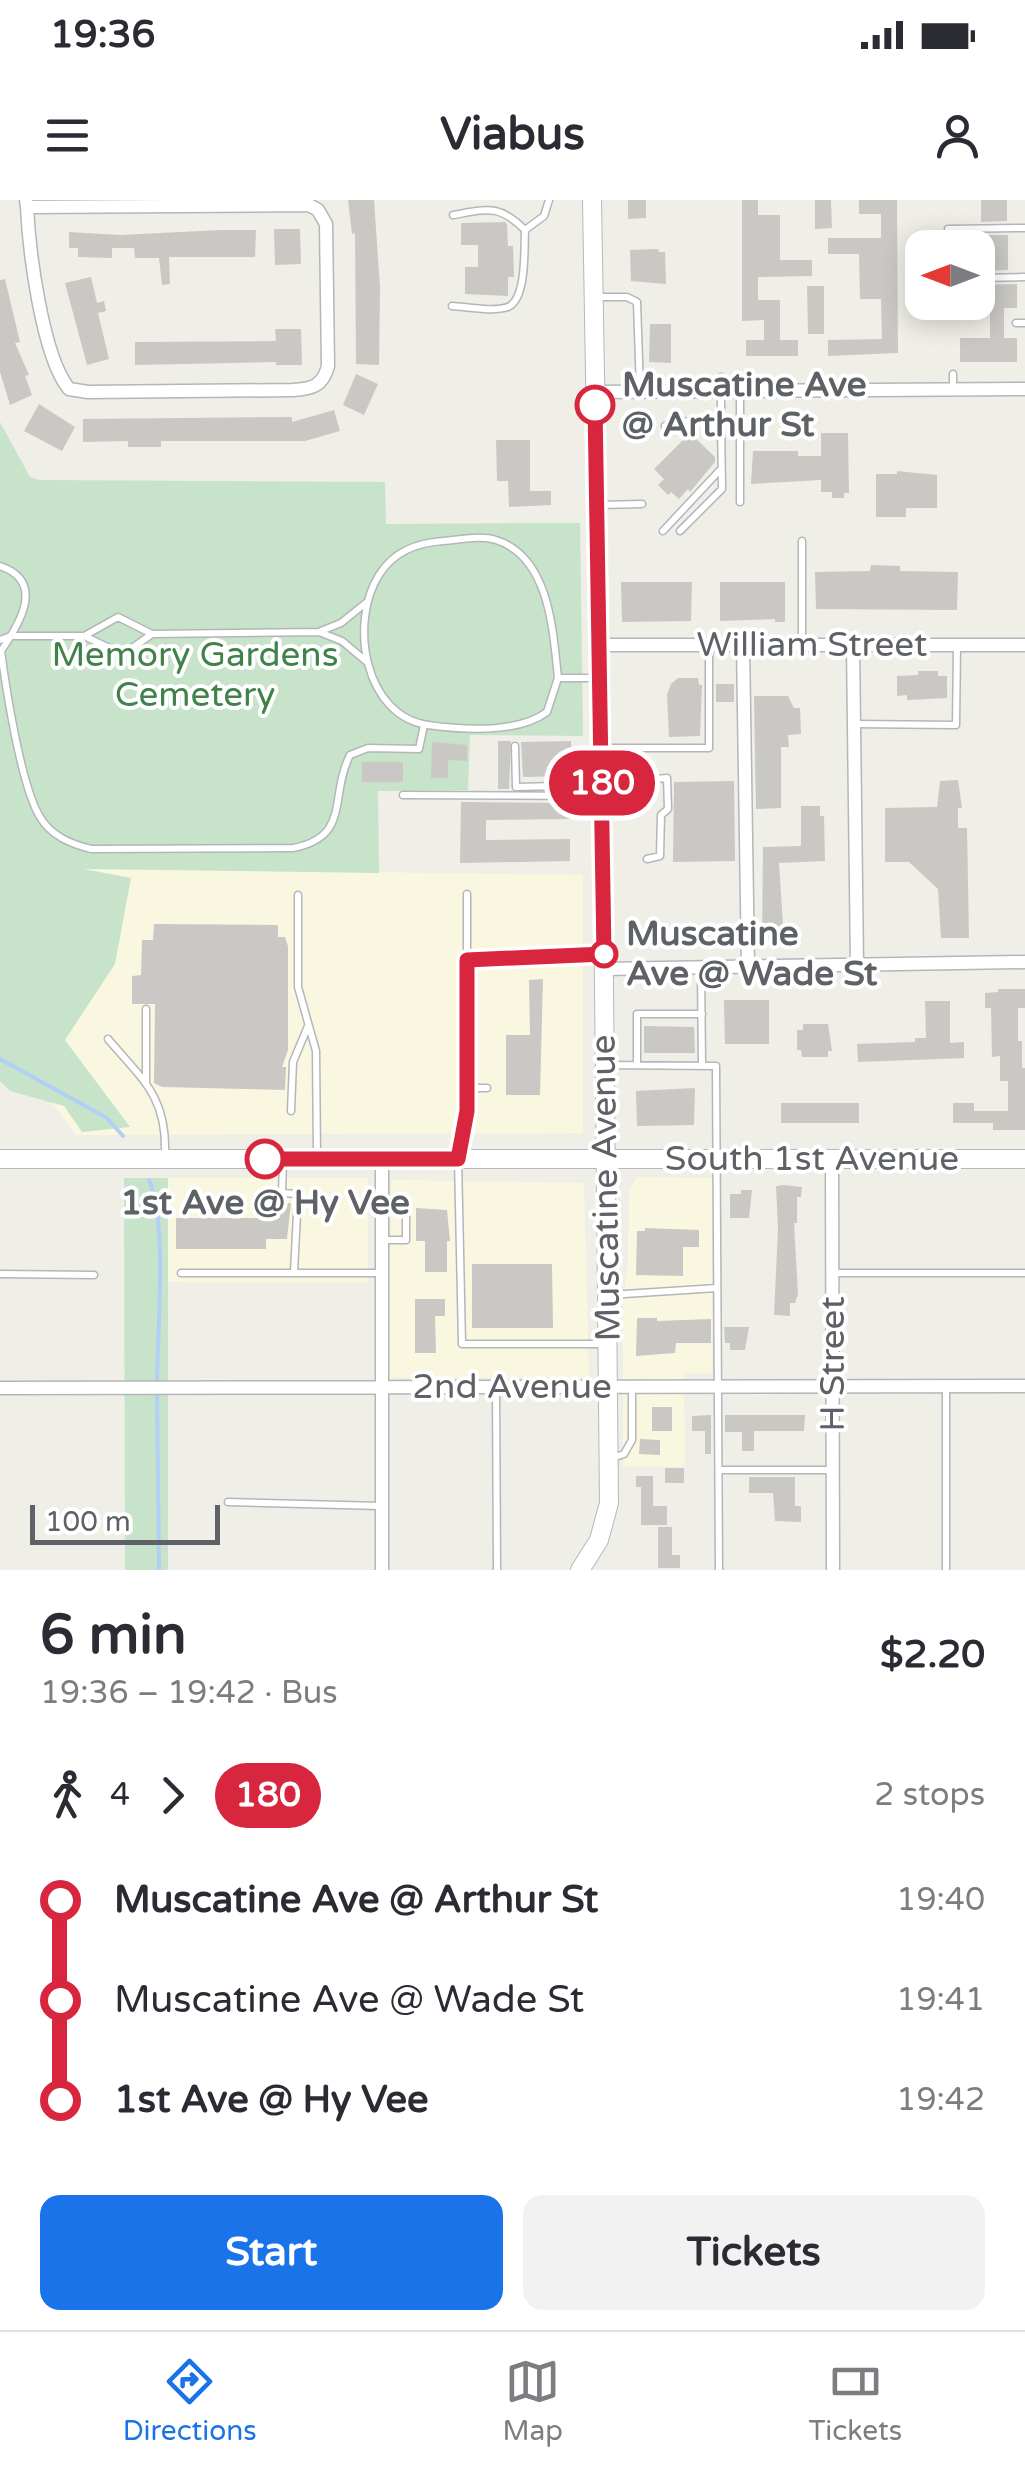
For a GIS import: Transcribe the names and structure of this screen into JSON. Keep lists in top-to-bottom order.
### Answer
{
  "streets": {
    "main road": ["South 1st Avenue", "Muscatine Avenue"],
    "street": ["William Street", "H Street", "2nd Avenue"]
  },
  "crossings": [
    ["William Street", "Muscatine Avenue"],
    ["South 1st Avenue", "Muscatine Avenue"],
    ["South 1st Avenue", "H Street"],
    ["Muscatine Avenue", "2nd Avenue"],
    ["H Street", "2nd Avenue"]
  ],
  "parks": ["Memory Gardens Cemetery"],
  "places": ["Muscatine Ave @ Arthur St", "Muscatine Ave @ Wade St", "1st Ave @ Hy Vee"],
  "lines": ["bus line 180"],
  "scale_bar": "100 m",
  "north": "left",
  "page": {
    "status": "19:36",
    "header": "Viabus",
    "on_map": "180",
    "scale": "100 m",
    "heading": ["6 min", "19:36 – 19:42 · Bus", "$2.20"],
    "legs": ["4", "180", "2 stops"],
    "list": [
      {
        "name": "Muscatine Ave @ Arthur St",
        "value": "19:40"
      },
      {
        "name": "Muscatine Ave @ Wade St",
        "value": "19:41"
      },
      {
        "name": "1st Ave @ Hy Vee",
        "value": "19:42"
      }
    ],
    "buttons": ["Start", "Tickets"],
    "tabs": ["Directions", "Map", "Tickets"]
  }
}
